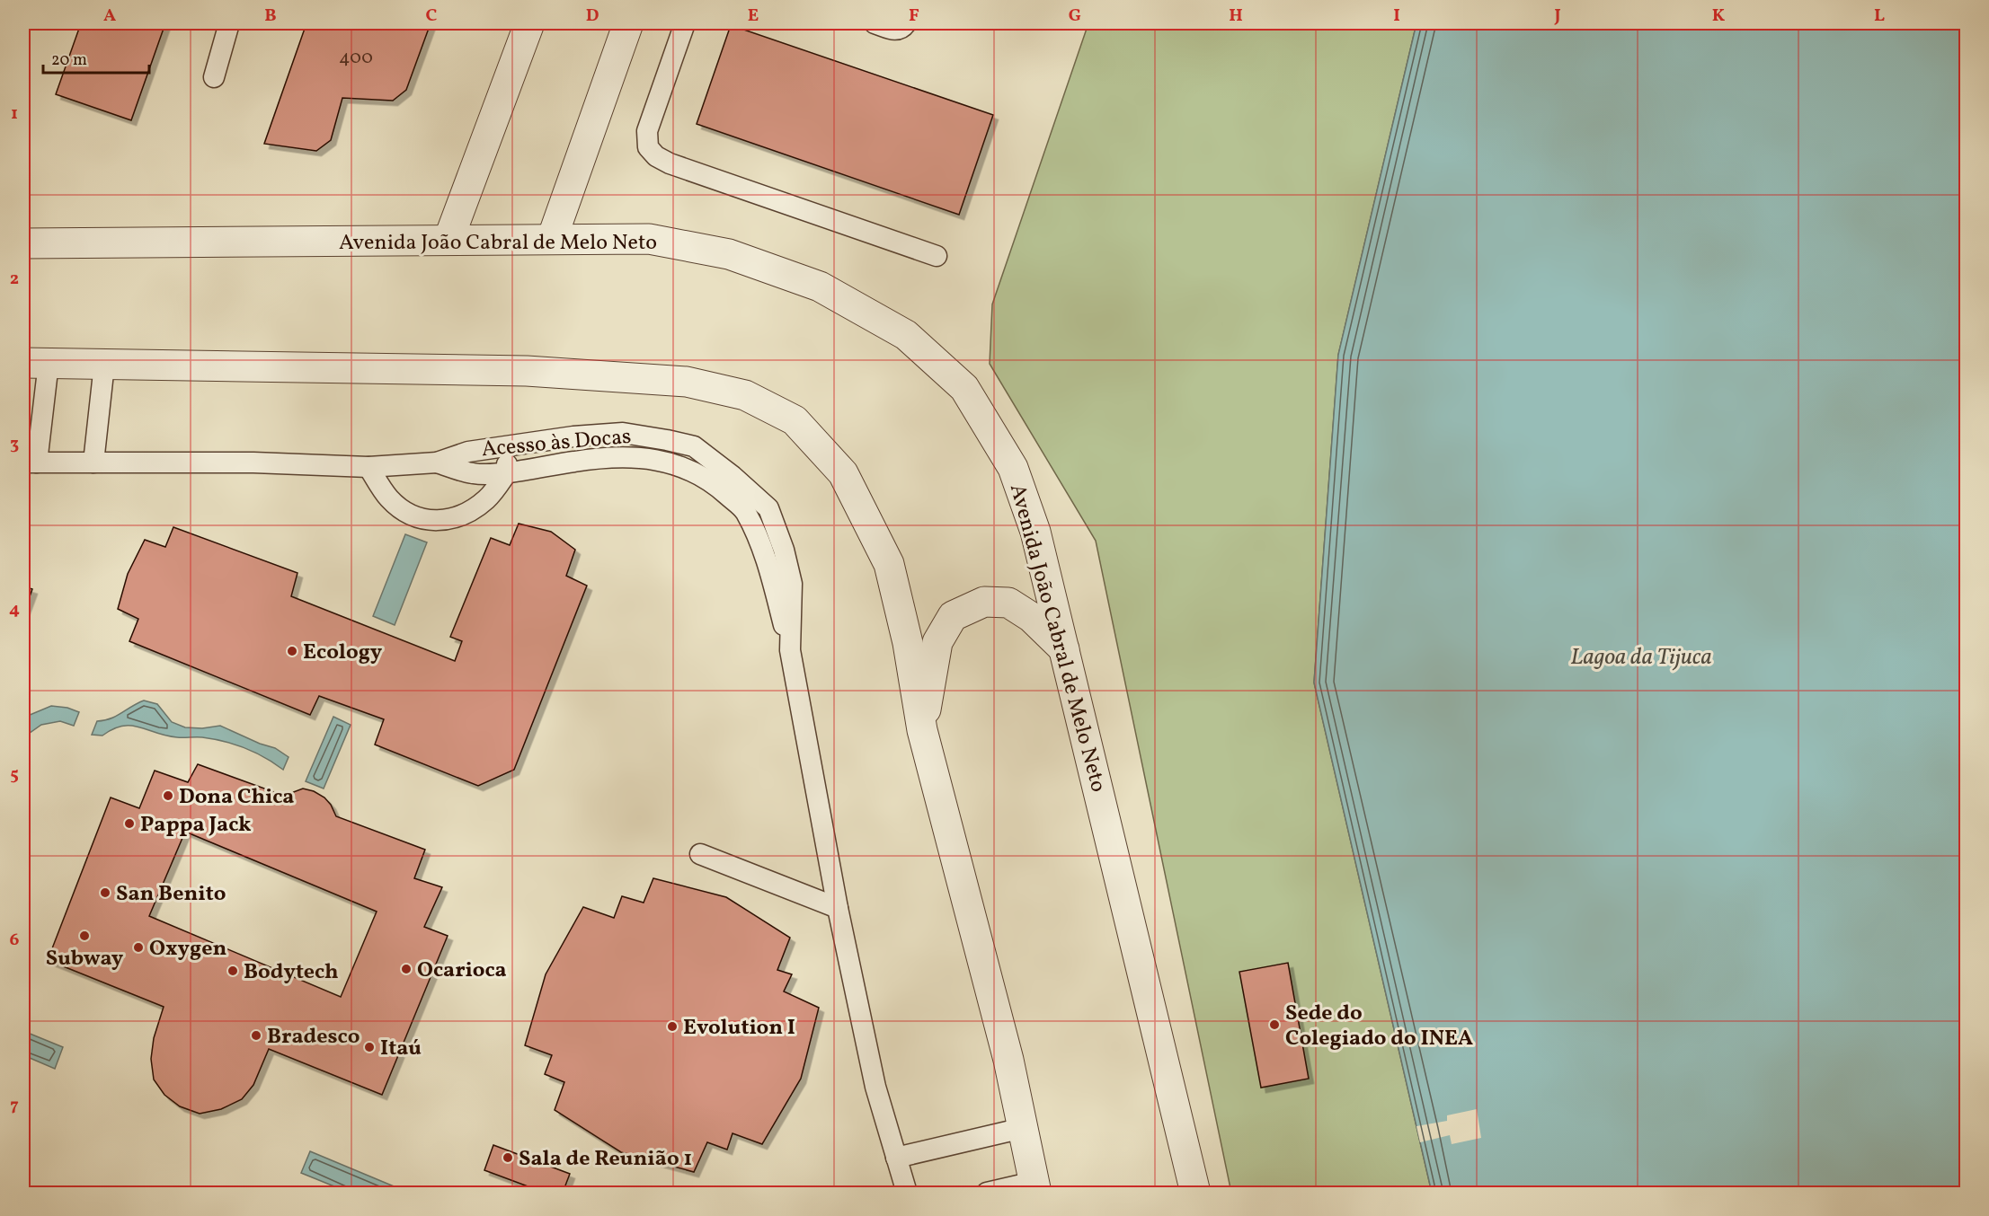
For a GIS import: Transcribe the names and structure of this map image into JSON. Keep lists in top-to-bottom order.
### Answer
{
  "streets": {
    "street": ["Avenida João Cabral de Melo Neto"],
    "lane": ["Acesso às Docas"]
  },
  "water": ["Lagoa da Tijuca"],
  "places": [
    "Ecology",
    "Dona Chica",
    "Pappa Jack",
    "San Benito",
    "Subway",
    "Oxygen",
    "Ocarioca",
    "Bodytech",
    "Sede do Colegiado do INEA",
    "Evolution I",
    "Bradesco",
    "Itaú",
    "Sala de Reunião 1"
  ],
  "house_numbers": ["400"],
  "scale_bar": "20 m",
  "grid": {
    "columns": [
      "A",
      "B",
      "C",
      "D",
      "E",
      "F",
      "G",
      "H",
      "I",
      "J",
      "K",
      "L"
    ],
    "rows": [
      "1",
      "2",
      "3",
      "4",
      "5",
      "6",
      "7"
    ]
  }
}
